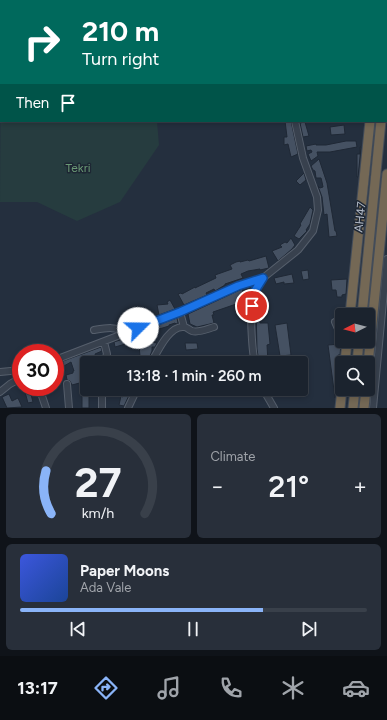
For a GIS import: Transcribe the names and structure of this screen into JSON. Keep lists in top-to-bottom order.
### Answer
{
  "streets": {
    "highway": ["AH47"]
  },
  "parks": ["Tekri"],
  "north": "left",
  "page": {
    "turn": ["210 m", "Turn right"],
    "then": "Then",
    "limit": "30",
    "trip": "13:18 · 1 min · 260 m",
    "tile": "Climate",
    "heat": ["−", "21°", "+"],
    "song": ["Paper Moons", "Ada Vale"],
    "tabs": "13:17",
    "gauge": ["27", "km/h"]
  }
}
